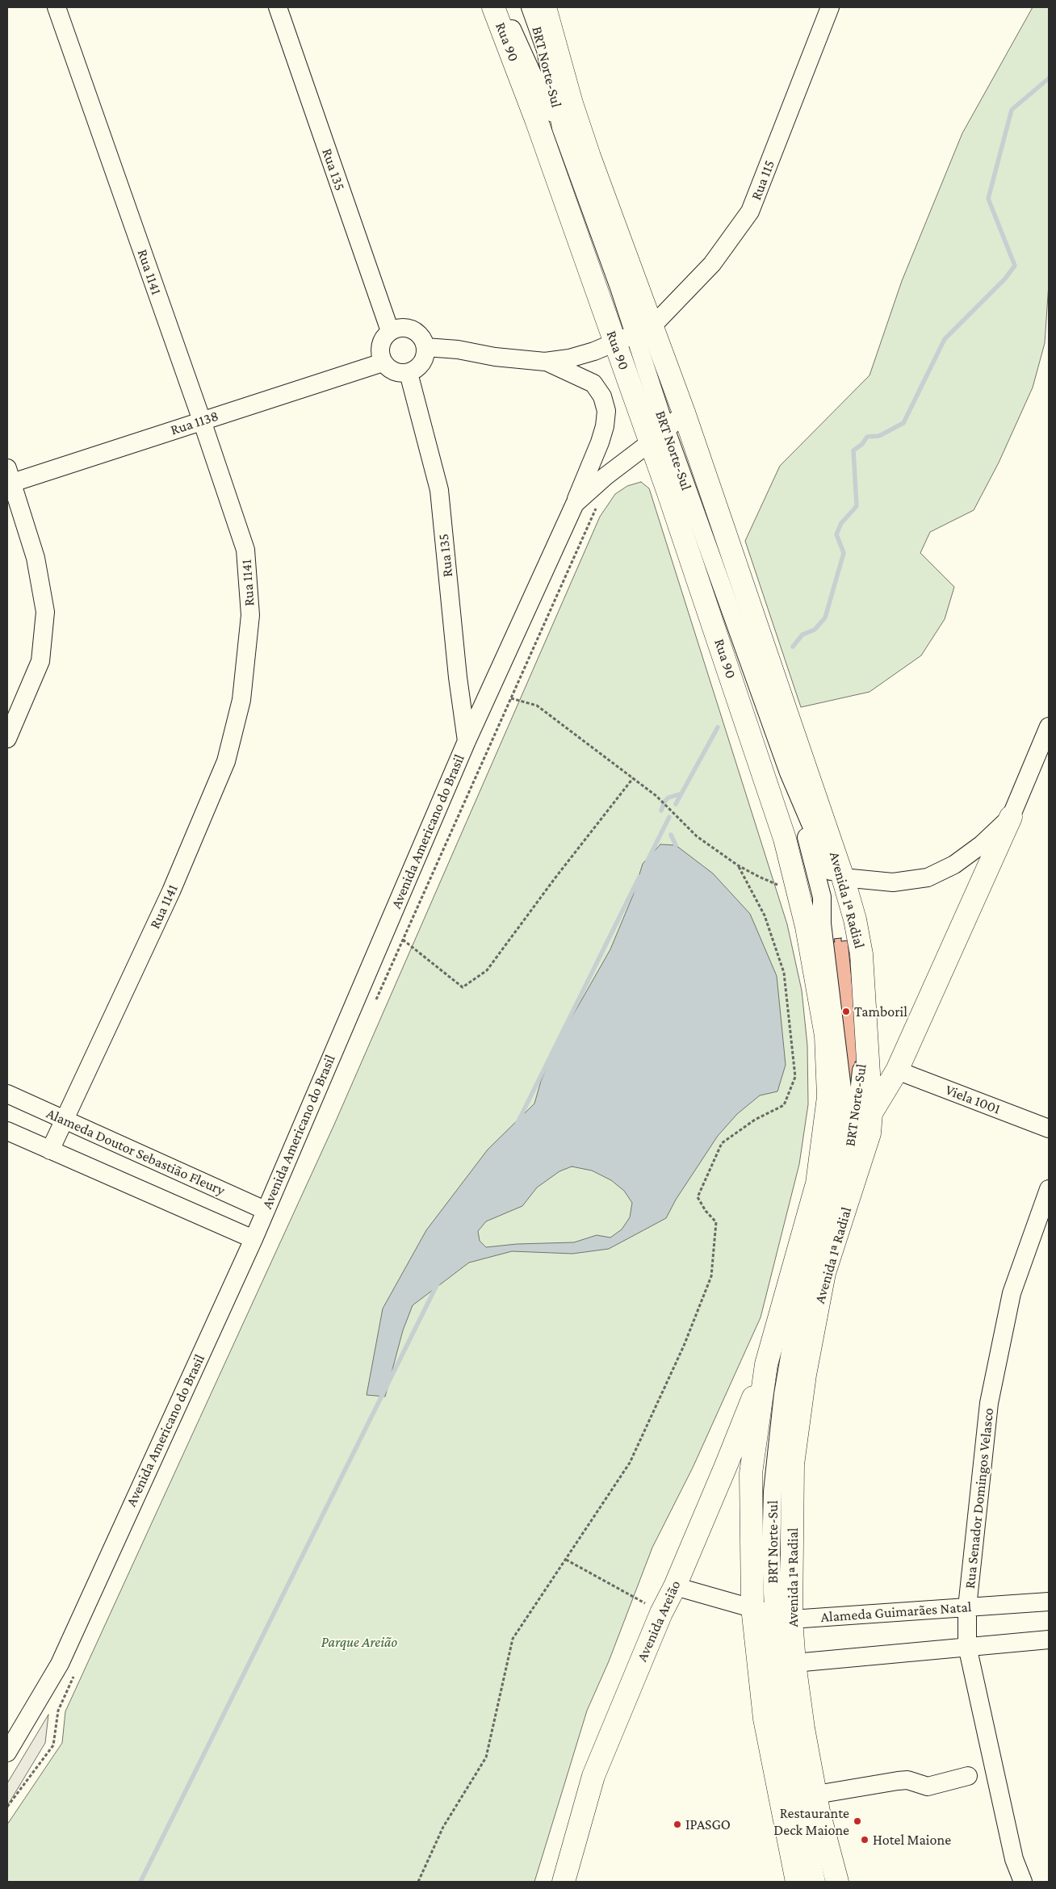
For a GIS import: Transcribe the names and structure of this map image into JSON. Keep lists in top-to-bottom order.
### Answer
{
  "streets": {
    "main road": ["Rua 90", "Avenida 1ª Radial", "Avenida Areião"],
    "street": [
      "BRT Norte-Sul",
      "Rua 135",
      "Rua 115",
      "Rua 1141",
      "Rua 1138",
      "Avenida Americano do Brasil",
      "Viela 1001",
      "Alameda Doutor Sebastião Fleury",
      "Rua Senador Domingos Velasco",
      "Alameda Guimarães Natal"
    ]
  },
  "crossings": [
    ["Rua 90", "BRT Norte-Sul"],
    ["Rua 90", "Rua 115"],
    ["Rua 90", "Avenida Americano do Brasil"],
    ["Rua 90", "Avenida 1ª Radial"],
    ["BRT Norte-Sul", "Rua 115"],
    ["BRT Norte-Sul", "Avenida Americano do Brasil"],
    ["BRT Norte-Sul", "Avenida 1ª Radial"],
    ["BRT Norte-Sul", "Alameda Guimarães Natal"],
    ["Rua 135", "Rua 1138"],
    ["Rua 135", "Avenida Americano do Brasil"],
    ["Rua 1141", "Rua 1138"],
    ["Rua 1141", "Alameda Doutor Sebastião Fleury"],
    ["Avenida Americano do Brasil", "Alameda Doutor Sebastião Fleury"],
    ["Avenida 1ª Radial", "Alameda Guimarães Natal"],
    ["Avenida 1ª Radial", "Avenida Areião"],
    ["Rua Senador Domingos Velasco", "Alameda Guimarães Natal"],
    ["Alameda Guimarães Natal", "Avenida Areião"]
  ],
  "parks": ["Parque Areião"],
  "places": [
    "Tamboril",
    "Restaurante Deck Maione",
    "IPASGO",
    "Hotel Maione"
  ]
}
